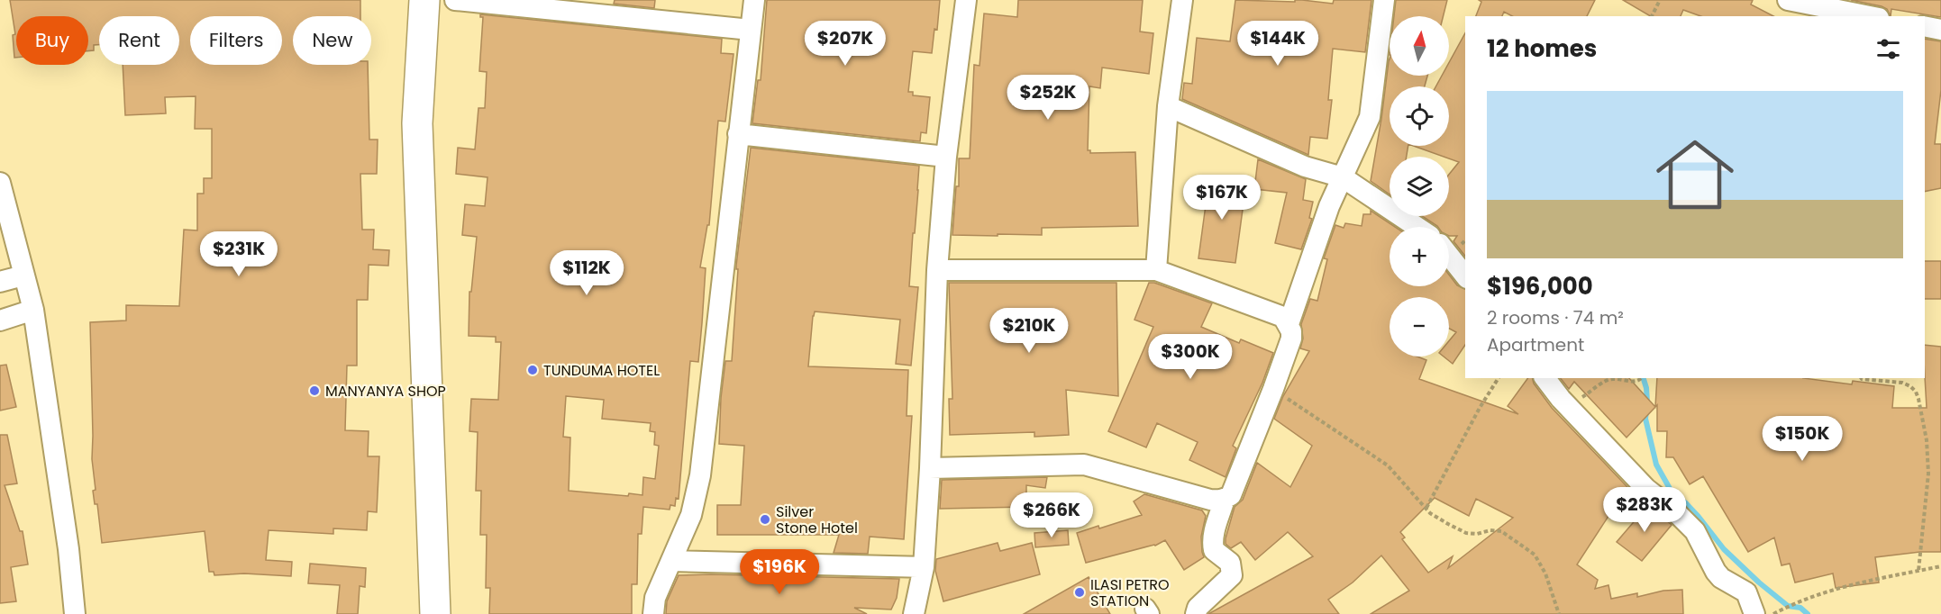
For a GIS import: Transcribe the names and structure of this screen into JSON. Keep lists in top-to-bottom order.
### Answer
{
  "places": [
    "TUNDUMA HOTEL",
    "MANYANYA SHOP",
    "Silver Stone Hotel",
    "ILASI PETRO STATION"
  ],
  "north": "top",
  "page": {
    "map_buttons": ["+", "−"],
    "chip": [
      "Buy",
      "Rent",
      "Filters",
      "New"
    ],
    "heading": "12 homes",
    "price": [
      "$207K",
      "$144K",
      "$252K",
      "$167K",
      "$231K",
      "$112K",
      "$210K",
      "$300K",
      "$150K",
      "$283K",
      "$266K",
      "$196K"
    ],
    "list": [
      {
        "name": "$196,000",
        "note": "2 rooms · 74 m² · Apartment"
      }
    ]
  }
}
